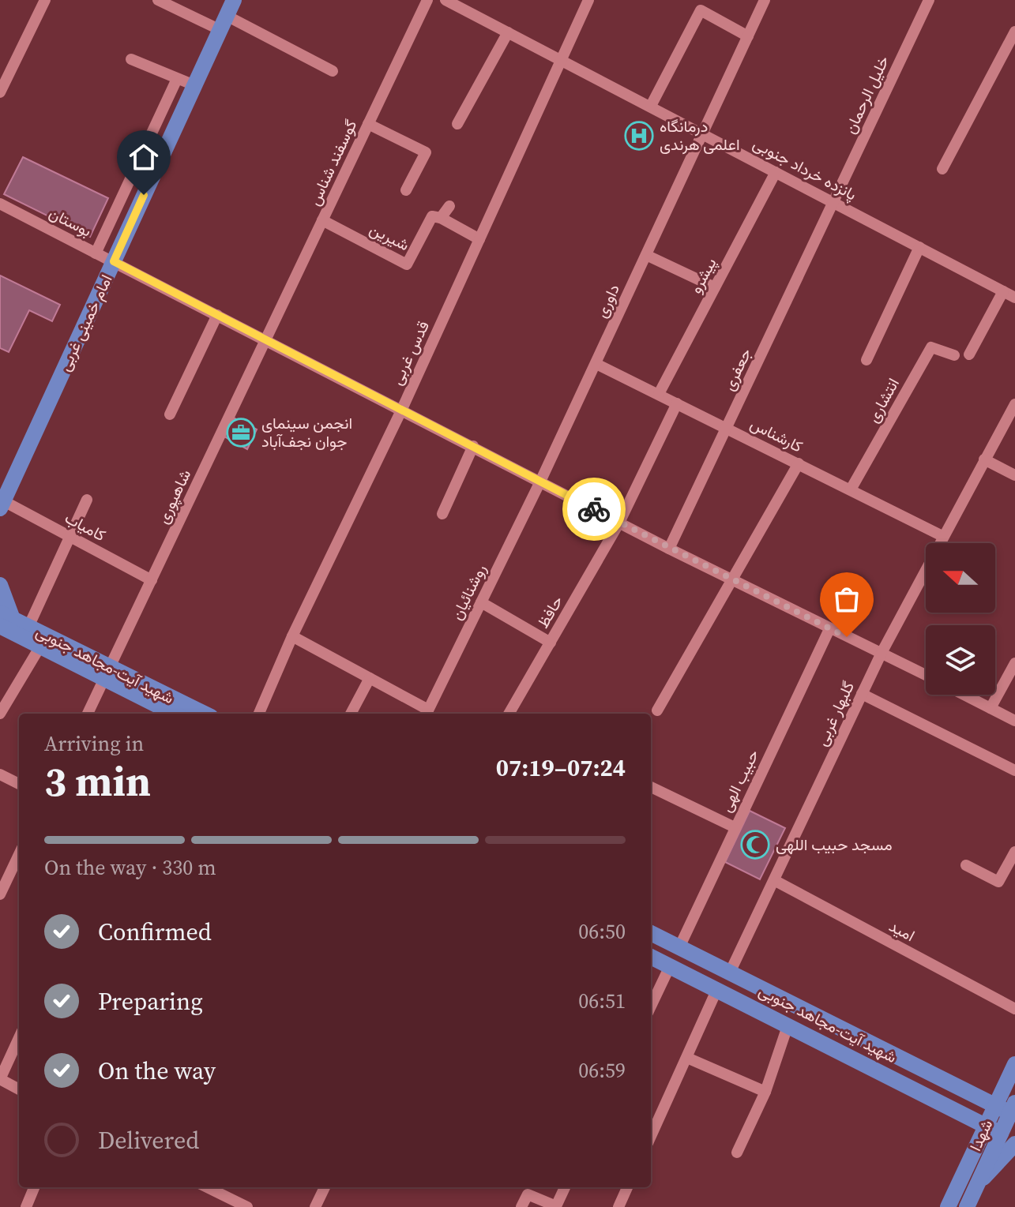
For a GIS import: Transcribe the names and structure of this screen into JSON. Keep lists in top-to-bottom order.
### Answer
{
  "streets": {
    "main road": ["امام خمینی غربی", "شهید آیت-مجاهد جنوبی", "شهدا"],
    "street": [
      "خلیل الرحمان",
      "گوسفند شناس",
      "پانزده خرداد جنوبی",
      "بوستان",
      "شیرین",
      "پیشرو",
      "داوری",
      "قدس غربی",
      "جعفری",
      "انتشاری",
      "کارشناس",
      "شاهپوری",
      "کامیاب",
      "روشنائیان",
      "حافظ",
      "گلبهار غربی",
      "حبیب الهی",
      "امید"
    ]
  },
  "crossings": [
    ["خلیل الرحمان", "پانزده خرداد جنوبی"],
    ["خلیل الرحمان", "جعفری"],
    ["گوسفند شناس", "بوستان"],
    ["گوسفند شناس", "شیرین"],
    ["گوسفند شناس", "شاهپوری"],
    ["پانزده خرداد جنوبی", "پیشرو"],
    ["پانزده خرداد جنوبی", "داوری"],
    ["پانزده خرداد جنوبی", "قدس غربی"],
    ["پانزده خرداد جنوبی", "جعفری"],
    ["بوستان", "داوری"],
    ["بوستان", "امام خمینی غربی"],
    ["بوستان", "قدس غربی"],
    ["بوستان", "جعفری"],
    ["بوستان", "شاهپوری"],
    ["بوستان", "روشنائیان"],
    ["بوستان", "حافظ"],
    ["بوستان", "گلبهار غربی"],
    ["بوستان", "حبیب الهی"],
    ["پیشرو", "کارشناس"],
    ["داوری", "کارشناس"],
    ["داوری", "روشنائیان"],
    ["امام خمینی غربی", "کامیاب"],
    ["جعفری", "کارشناس"],
    ["انتشاری", "کارشناس"],
    ["کارشناس", "حافظ"],
    ["کارشناس", "گلبهار غربی"],
    ["شاهپوری", "کامیاب"],
    ["شاهپوری", "شهید آیت-مجاهد جنوبی"],
    ["شهید آیت-مجاهد جنوبی", "گلبهار غربی"],
    ["شهید آیت-مجاهد جنوبی", "حبیب الهی"],
    ["شهید آیت-مجاهد جنوبی", "شهدا"],
    ["گلبهار غربی", "امید"]
  ],
  "places": {
    "hospital": ["درمانگاه اعلمی هرندی"],
    "office": ["انجمن سینمای جوان نجف‌آباد"],
    "mosque": ["مسجد حبیب اللهی"]
  },
  "north": "left",
  "page": {
    "heading": ["3 min", "Arriving in", "07:19–07:24"],
    "bar": "On the way · 330 m",
    "list": [
      ["Confirmed", "06:50"],
      ["Preparing", "06:51"],
      ["On the way", "06:59"],
      "Delivered"
    ]
  }
}
